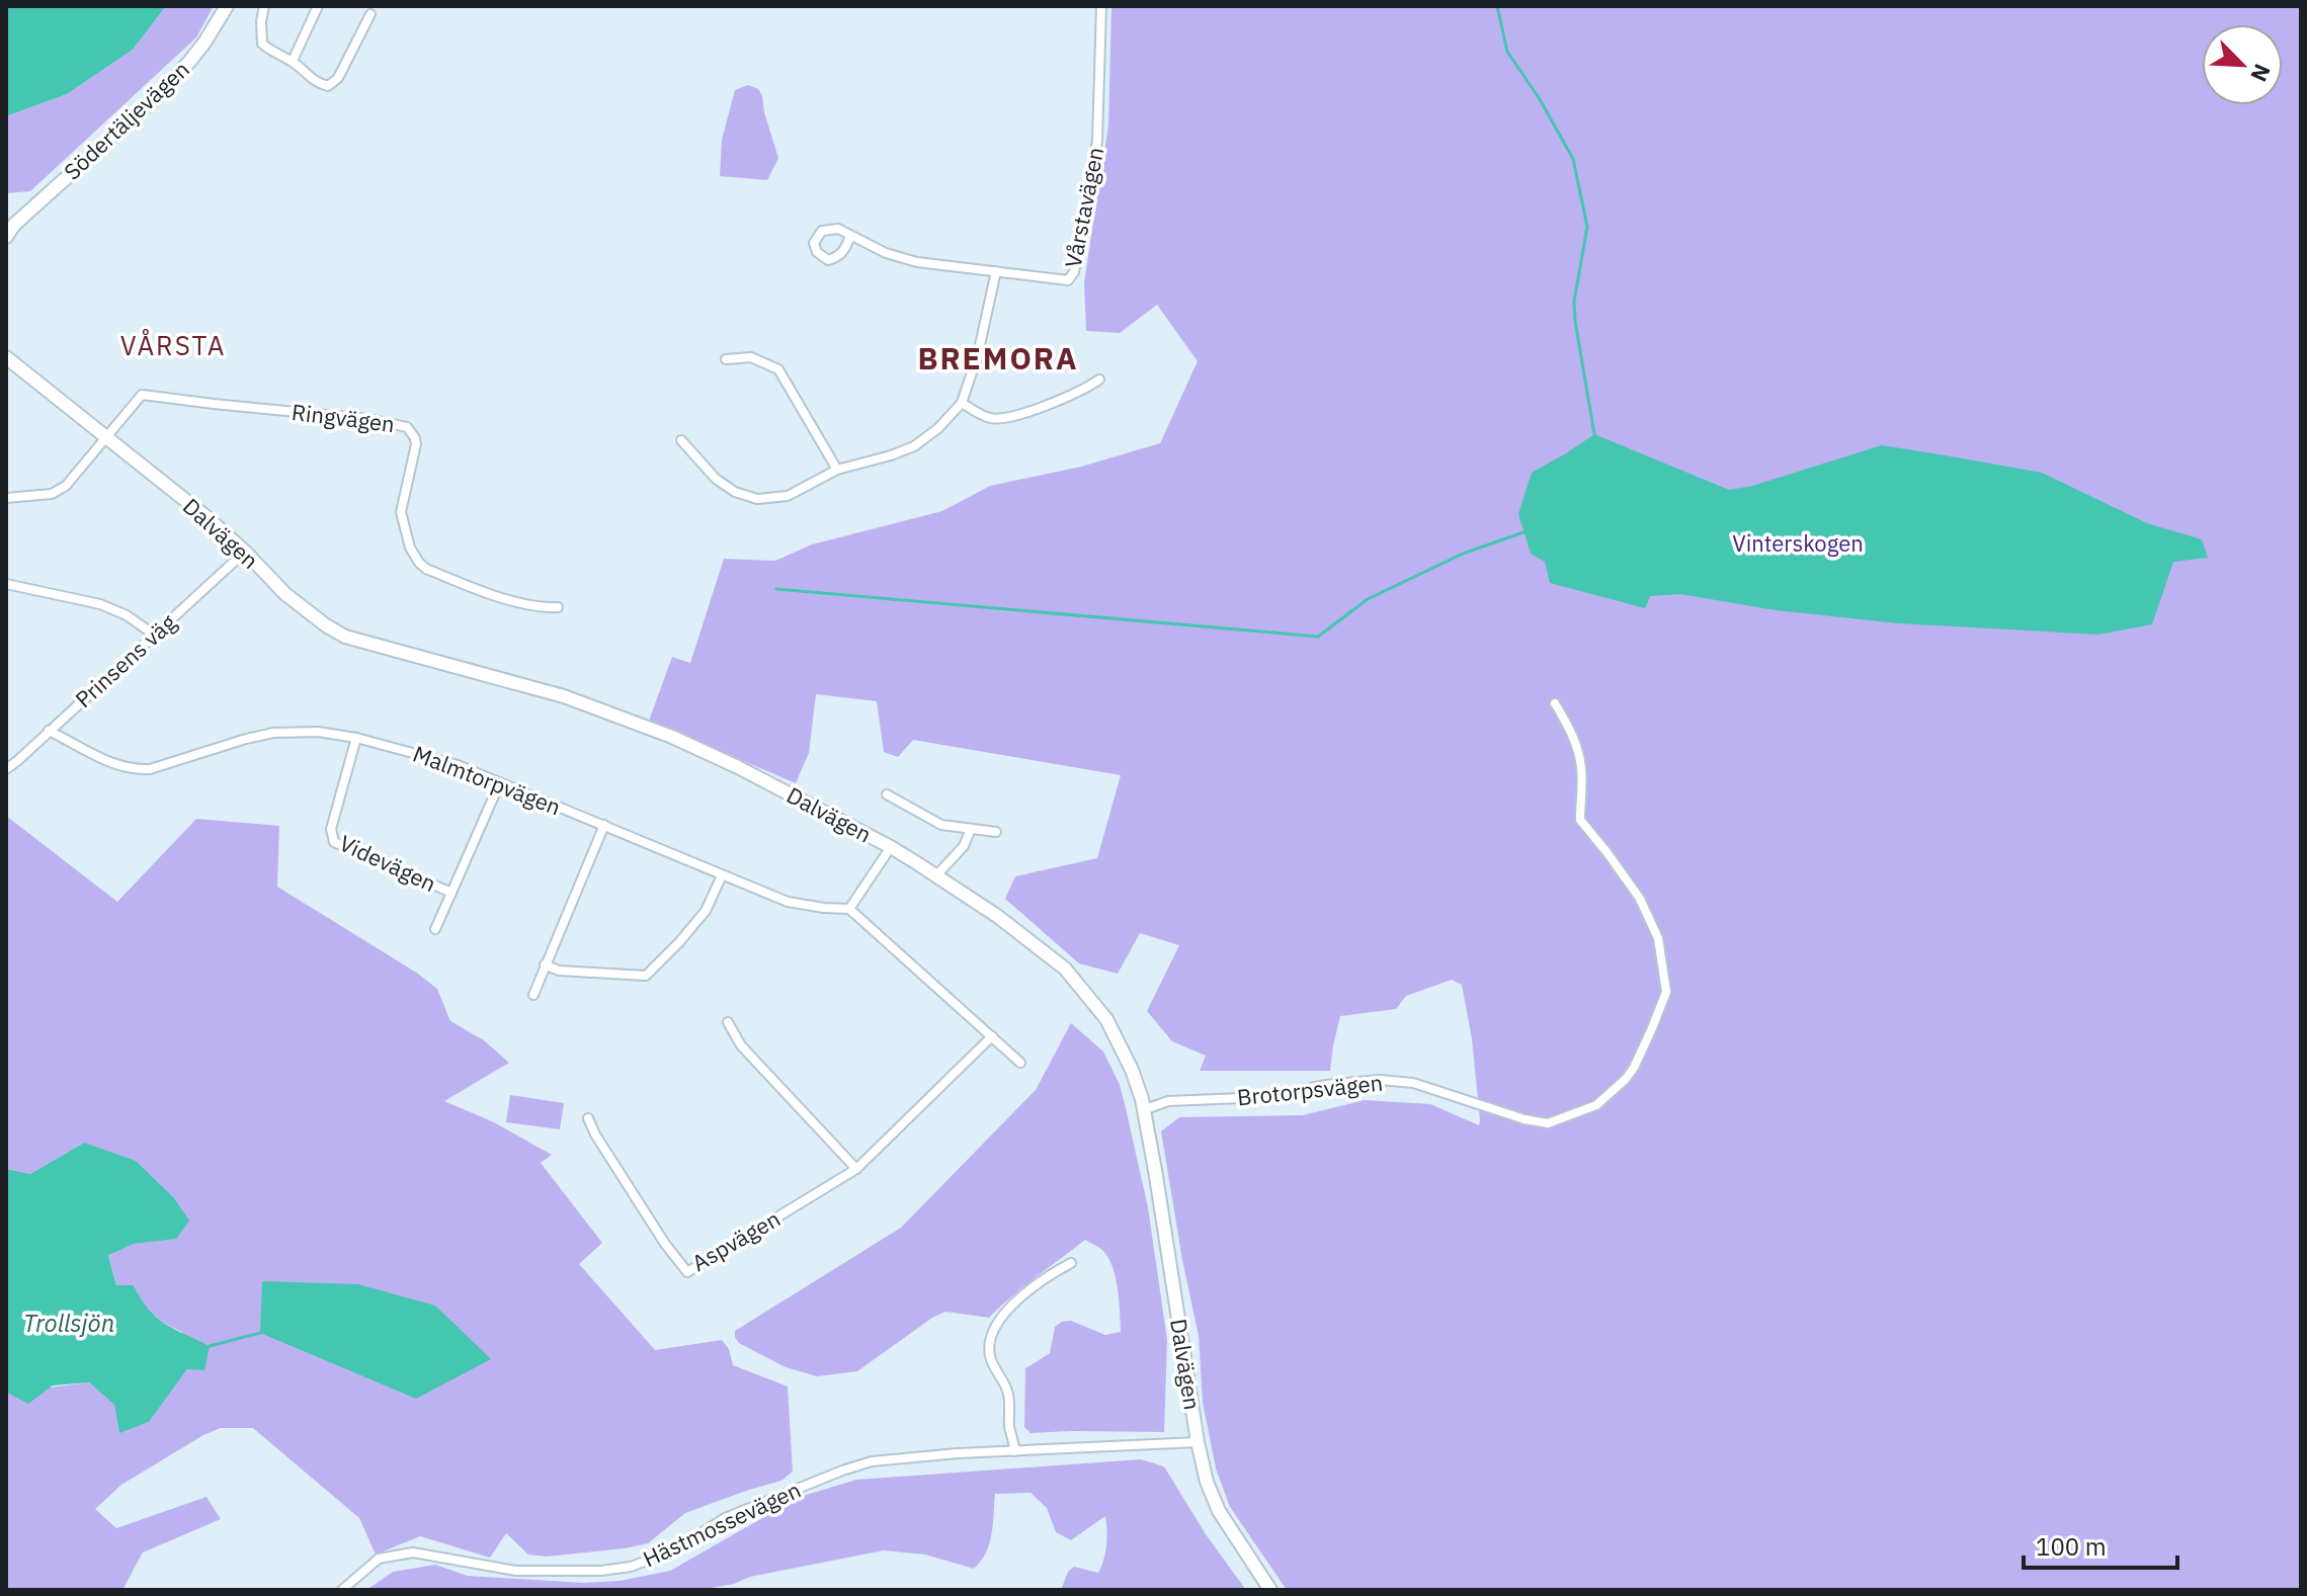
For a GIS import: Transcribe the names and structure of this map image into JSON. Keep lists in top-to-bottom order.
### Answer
{
  "streets": {
    "main road": ["Södertäljevägen", "Dalvägen"],
    "street": [
      "Vårstavägen",
      "Ringvägen",
      "Prinsens väg",
      "Malmtorpvägen",
      "Videvägen",
      "Brotorpsvägen",
      "Aspvägen",
      "Hästmossevägen"
    ]
  },
  "crossings": [
    ["Ringvägen", "Dalvägen"],
    ["Dalvägen", "Prinsens väg"],
    ["Dalvägen", "Brotorpsvägen"],
    ["Dalvägen", "Hästmossevägen"],
    ["Prinsens väg", "Malmtorpvägen"],
    ["Malmtorpvägen", "Videvägen"]
  ],
  "districts": ["VÅRSTA", "BREMORA"],
  "water": ["Trollsjön"],
  "parks": ["Vinterskogen"],
  "scale_bar": "100 m",
  "north": "bottom right"
}
